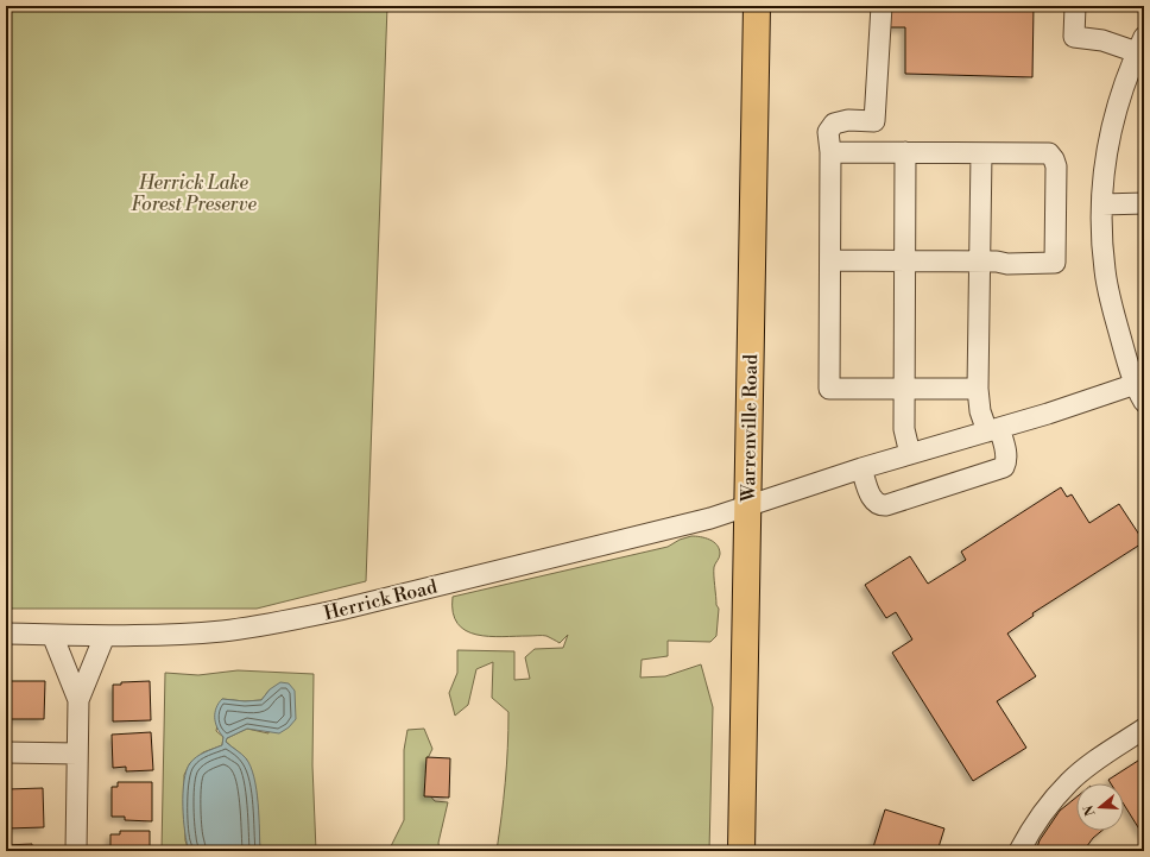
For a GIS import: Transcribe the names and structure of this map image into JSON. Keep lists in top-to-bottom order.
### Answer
{
  "streets": {
    "main road": ["Warrenville Road"],
    "street": ["Herrick Road"]
  },
  "crossings": [
    ["Warrenville Road", "Herrick Road"]
  ],
  "parks": ["Herrick Lake Forest Preserve"],
  "north": "left"
}
